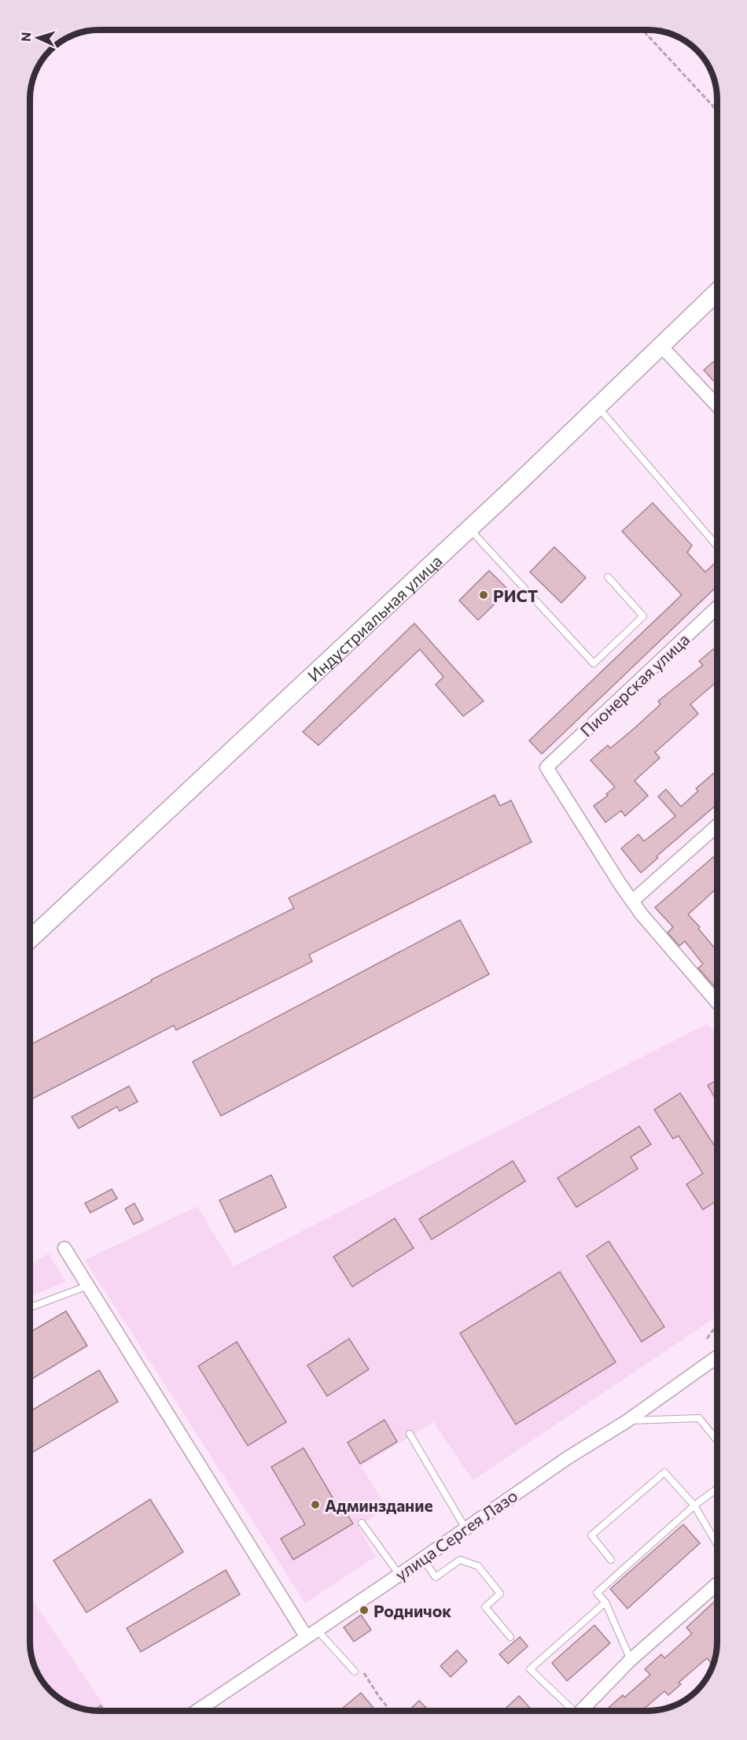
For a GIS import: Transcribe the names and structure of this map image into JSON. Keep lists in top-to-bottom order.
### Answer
{
  "streets": {
    "main road": ["Индустриальная улица"],
    "street": ["Пионерская улица", "улица Сергея Лазо"]
  },
  "places": ["РИСТ", "Админздание", "Родничок"],
  "north": "left"
}
